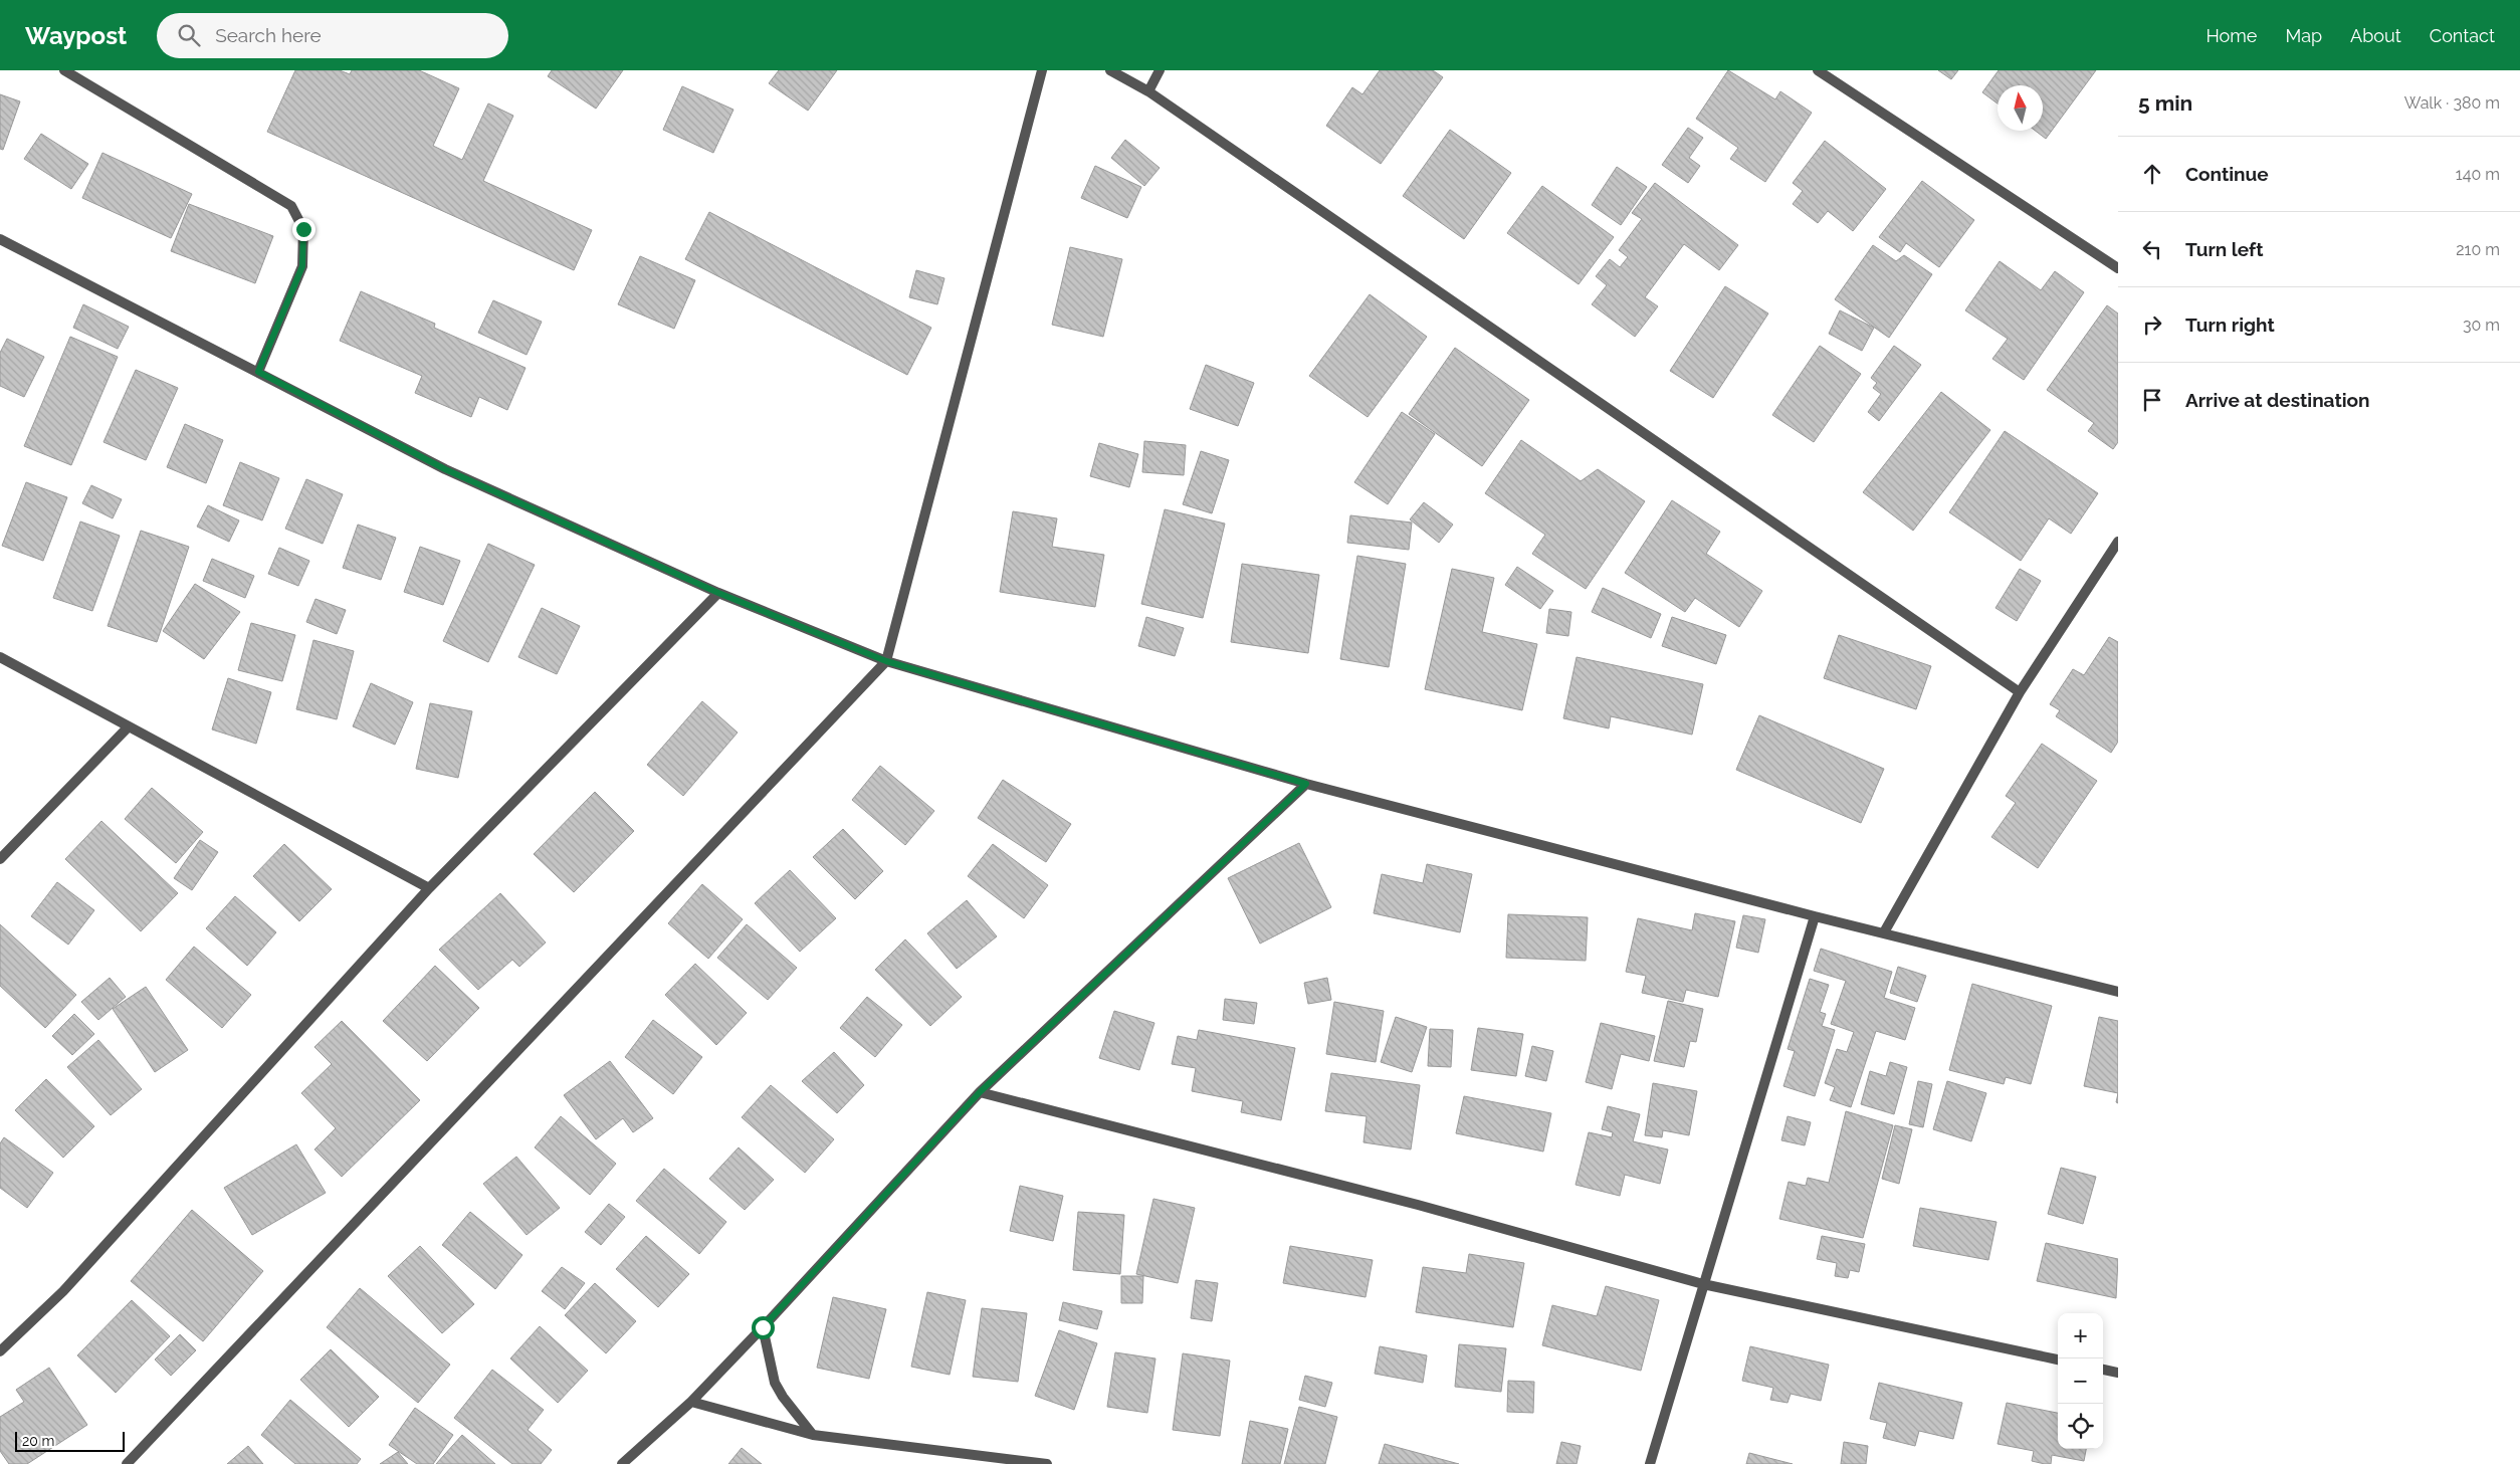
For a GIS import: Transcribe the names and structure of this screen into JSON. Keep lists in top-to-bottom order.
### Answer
{
  "scale_bar": "20 m",
  "north": "top",
  "page": {
    "header": "Waypost",
    "search": "Search here",
    "nav": [
      "Home",
      "Map",
      "About",
      "Contact"
    ],
    "heading": ["5 min", "Walk · 380 m"],
    "list": [
      ["Continue", "140 m"],
      ["Turn left", "210 m"],
      ["Turn right", "30 m"],
      "Arrive at destination"
    ],
    "map_buttons": ["+", "−"],
    "scale": "20 m"
  }
}
